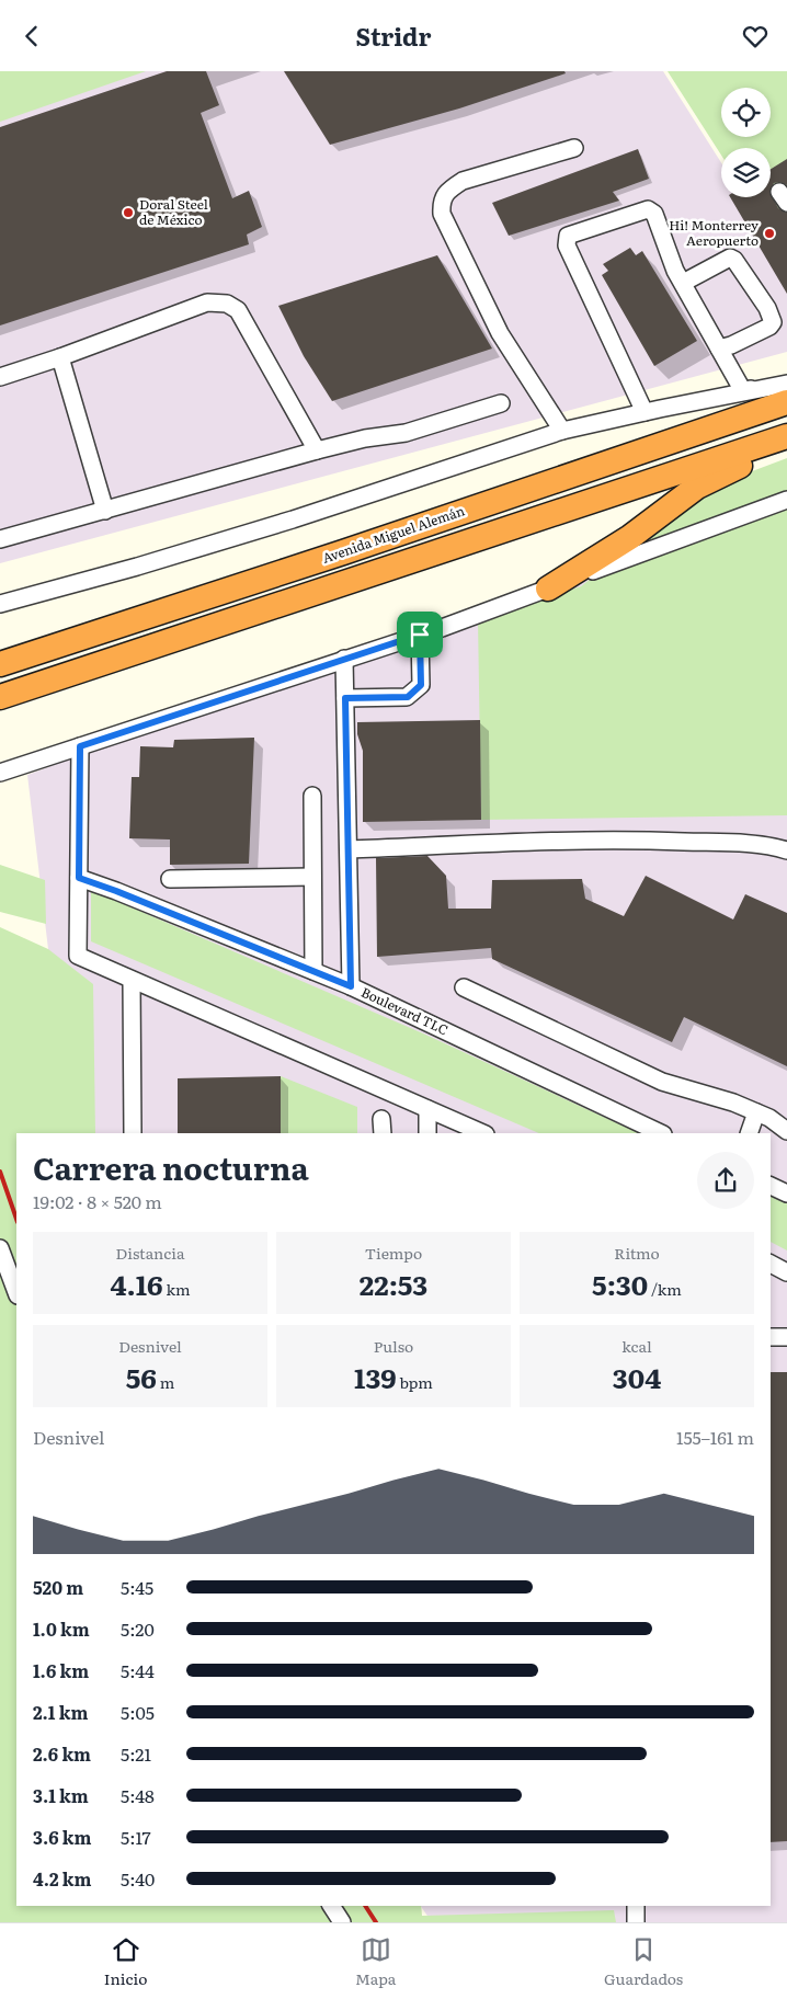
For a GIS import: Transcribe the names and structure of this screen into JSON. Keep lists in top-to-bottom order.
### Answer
{
  "streets": {
    "highway": ["Avenida Miguel Alemán"],
    "street": ["Boulevard TLC"]
  },
  "places": ["Doral Steel de México", "Hi! Monterrey Aeropuerto"],
  "page": {
    "header": "Stridr",
    "heading": ["Carrera nocturna", "19:02 · 8 × 520 m"],
    "stats": [
      ["Distancia", "4.16 km"],
      ["Tiempo", "22:53"],
      ["Ritmo", "5:30 /km"],
      ["Desnivel", "56 m"],
      ["Pulso", "139 bpm"],
      ["kcal", "304"]
    ],
    "chart": ["Desnivel", "155–161 m"],
    "list": [
      {
        "name": "520 m",
        "note": "5:45"
      },
      {
        "name": "1.0 km",
        "note": "5:20"
      },
      {
        "name": "1.6 km",
        "note": "5:44"
      },
      {
        "name": "2.1 km",
        "note": "5:05"
      },
      {
        "name": "2.6 km",
        "note": "5:21"
      },
      {
        "name": "3.1 km",
        "note": "5:48"
      },
      {
        "name": "3.6 km",
        "note": "5:17"
      },
      {
        "name": "4.2 km",
        "note": "5:40"
      }
    ],
    "tabs": ["Inicio", "Mapa", "Guardados"]
  }
}
